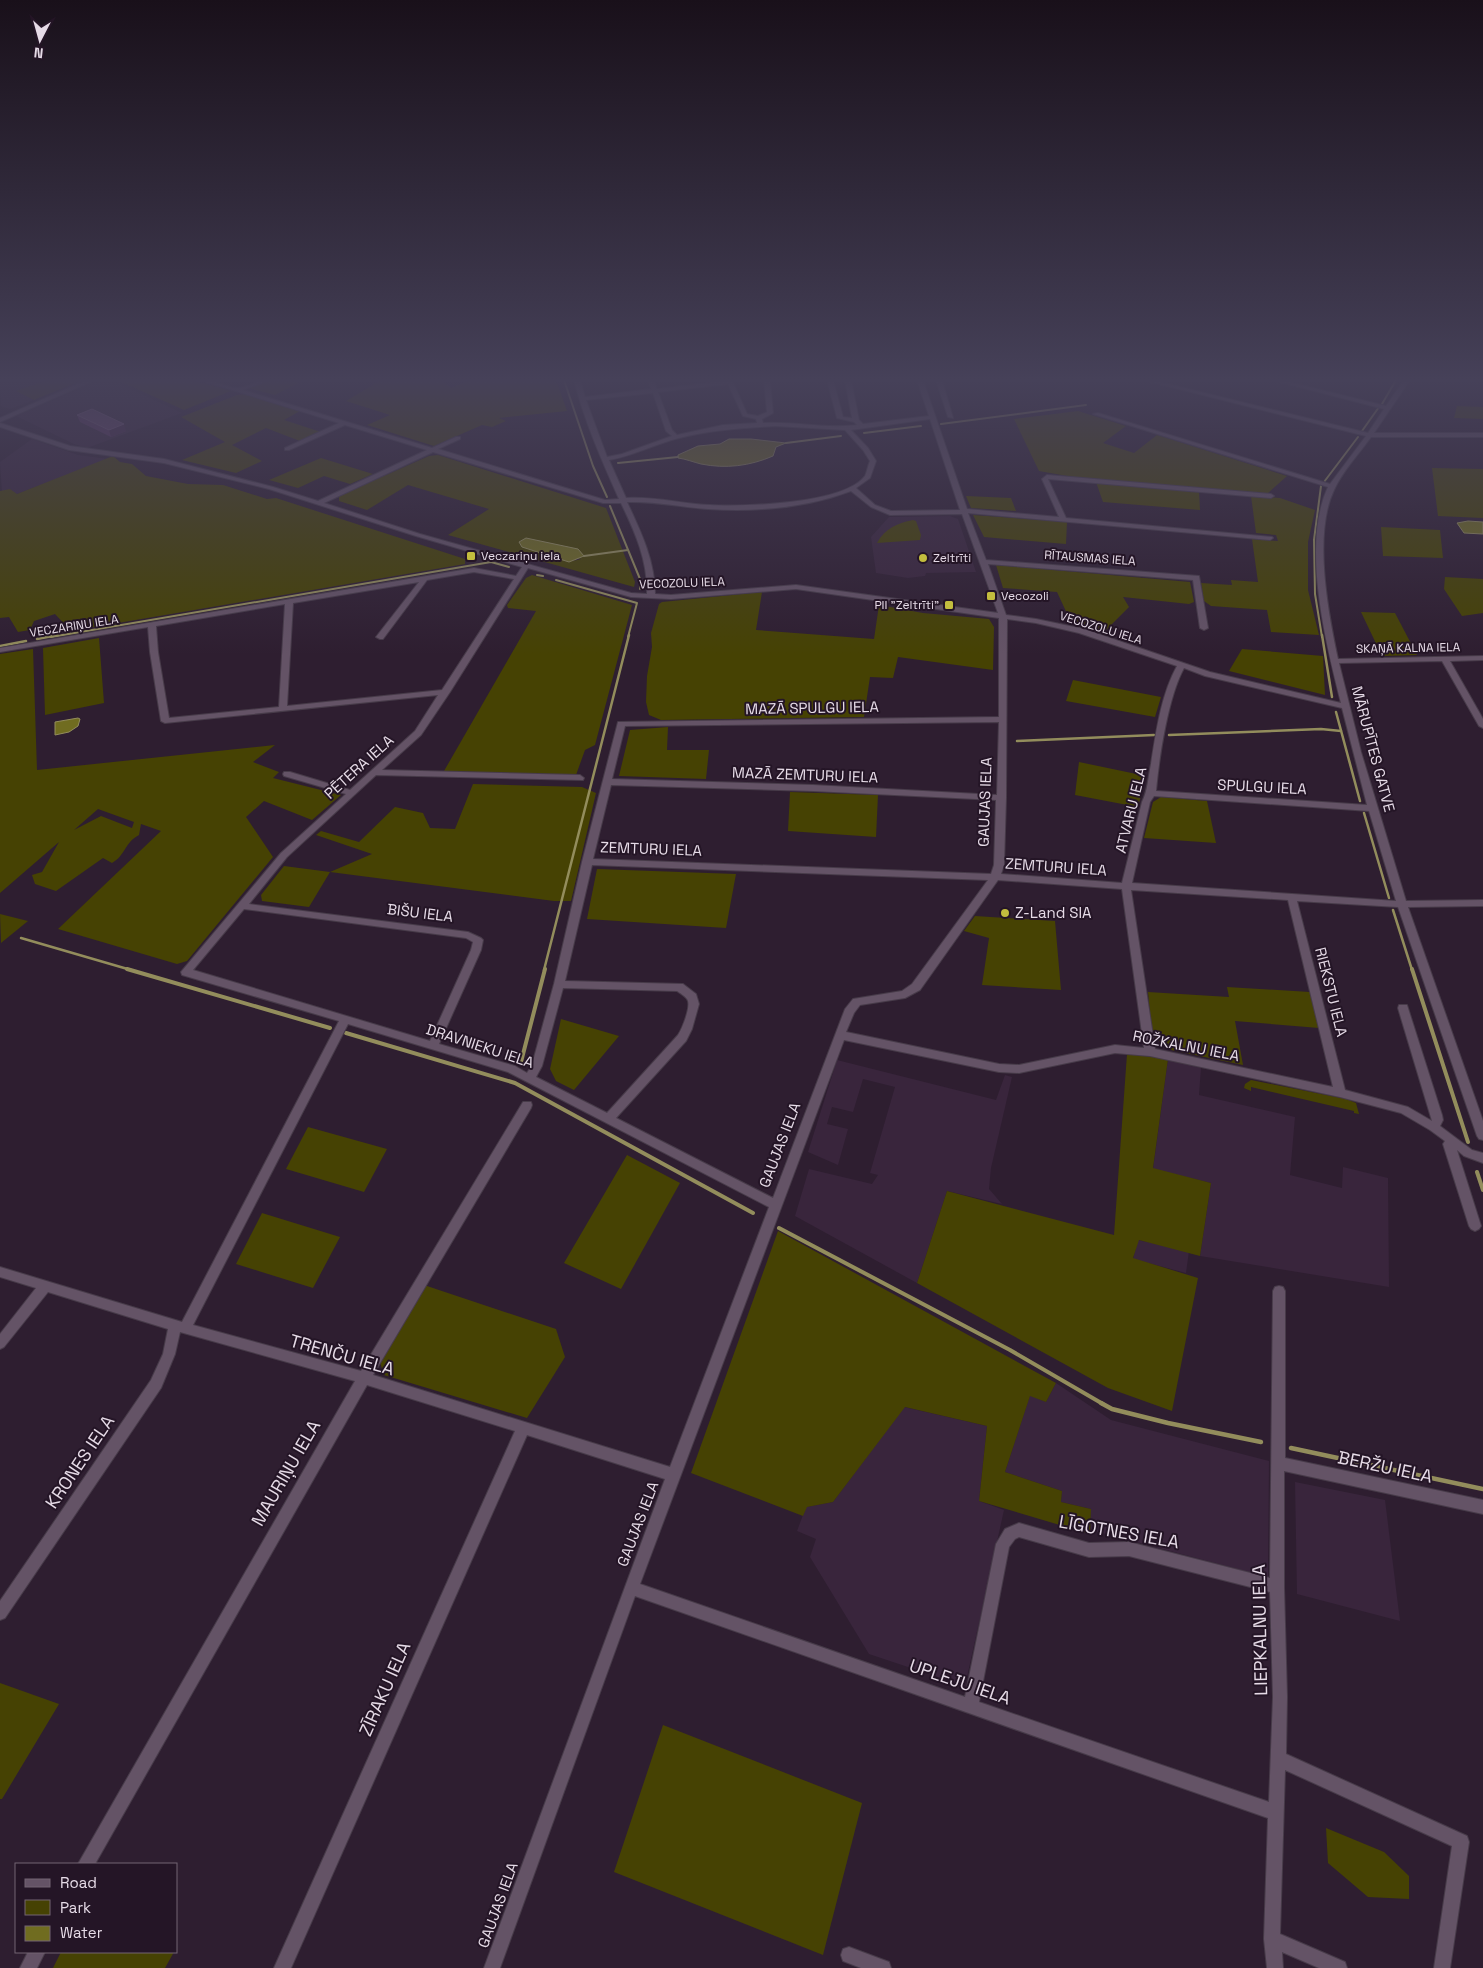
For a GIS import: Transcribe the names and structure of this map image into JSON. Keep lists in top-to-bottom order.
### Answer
{
  "streets": {
    "street": [
      "RĪTAUSMAS IELA",
      "VECOZOLU IELA",
      "VECZARIŅU IELA",
      "SKAŅĀ KALNA IELA",
      "MAZĀ SPULGU IELA",
      "MĀRUPĪTES GATVE",
      "PĒTERA IELA",
      "MAZĀ ZEMTURU IELA",
      "SPULGU IELA",
      "GAUJAS IELA",
      "ATVARU IELA",
      "ZEMTURU IELA",
      "BIŠU IELA",
      "RIEKSTU IELA",
      "DRAVNIEKU IELA",
      "ROŽKALNU IELA",
      "TRENČU IELA",
      "KRONES IELA",
      "BERŽU IELA",
      "MAURIŅU IELA",
      "LĪGOTNES IELA",
      "LIEPKALNU IELA",
      "UPLEJU IELA",
      "ZĪRAKU IELA"
    ]
  },
  "crossings": [
    ["RĪTAUSMAS IELA", "GAUJAS IELA"],
    ["VECOZOLU IELA", "MĀRUPĪTES GATVE"],
    ["VECOZOLU IELA", "PĒTERA IELA"],
    ["VECOZOLU IELA", "GAUJAS IELA"],
    ["VECOZOLU IELA", "ATVARU IELA"],
    ["VECZARIŅU IELA", "PĒTERA IELA"],
    ["SKAŅĀ KALNA IELA", "MĀRUPĪTES GATVE"],
    ["MAZĀ SPULGU IELA", "MAZĀ ZEMTURU IELA"],
    ["MAZĀ SPULGU IELA", "GAUJAS IELA"],
    ["MĀRUPĪTES GATVE", "SPULGU IELA"],
    ["MĀRUPĪTES GATVE", "ZEMTURU IELA"],
    ["PĒTERA IELA", "BIŠU IELA"],
    ["PĒTERA IELA", "DRAVNIEKU IELA"],
    ["MAZĀ ZEMTURU IELA", "GAUJAS IELA"],
    ["SPULGU IELA", "ATVARU IELA"],
    ["GAUJAS IELA", "ZEMTURU IELA"],
    ["GAUJAS IELA", "DRAVNIEKU IELA"],
    ["GAUJAS IELA", "ROŽKALNU IELA"],
    ["GAUJAS IELA", "TRENČU IELA"],
    ["GAUJAS IELA", "UPLEJU IELA"],
    ["ATVARU IELA", "ZEMTURU IELA"],
    ["ATVARU IELA", "ROŽKALNU IELA"],
    ["ZEMTURU IELA", "RIEKSTU IELA"],
    ["BIŠU IELA", "DRAVNIEKU IELA"],
    ["RIEKSTU IELA", "ROŽKALNU IELA"],
    ["DRAVNIEKU IELA", "KRONES IELA"],
    ["TRENČU IELA", "KRONES IELA"],
    ["TRENČU IELA", "MAURIŅU IELA"],
    ["TRENČU IELA", "ZĪRAKU IELA"],
    ["BERŽU IELA", "LIEPKALNU IELA"],
    ["LĪGOTNES IELA", "LIEPKALNU IELA"],
    ["LĪGOTNES IELA", "UPLEJU IELA"],
    ["LIEPKALNU IELA", "UPLEJU IELA"]
  ],
  "places": {
    "transit": ["Veczariņu iela", "Vecozoli", "PII \"Zeltrīti\""],
    "other": ["Zeltrīti", "Z-Land SIA"]
  },
  "legend": ["Road", "Park", "Water"],
  "north": "bottom"
}
